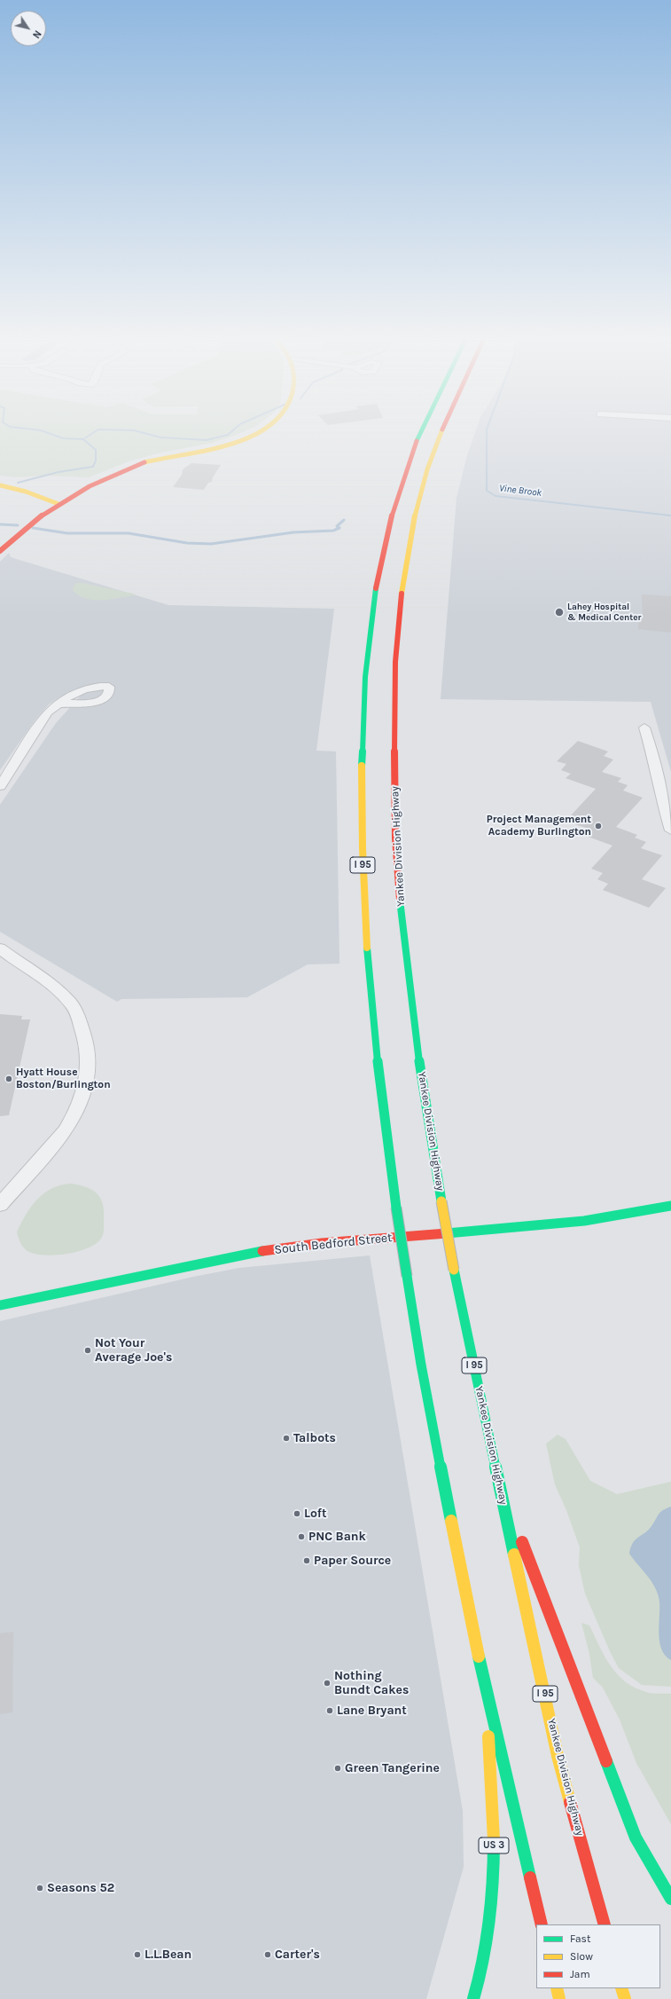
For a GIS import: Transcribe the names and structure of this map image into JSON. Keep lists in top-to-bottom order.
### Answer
{
  "streets": {
    "main road": [
      "Yankee Division Highway",
      "I 95",
      "South Bedford Street",
      "US 3"
    ]
  },
  "crossings": [
    ["I 95", "US 3"]
  ],
  "water": ["Vine Brook"],
  "places": [
    "Lahey Hospital & Medical Center",
    "Project Management Academy Burlington",
    "Hyatt House Boston/Burlington",
    "Not Your Average Joe's",
    "Talbots",
    "Loft",
    "PNC Bank",
    "Paper Source",
    "Nothing Bundt Cakes",
    "Lane Bryant",
    "Green Tangerine",
    "Seasons 52",
    "L.L.Bean",
    "Carter's"
  ],
  "legend": ["Fast", "Slow", "Jam"],
  "north": "bottom right"
}
